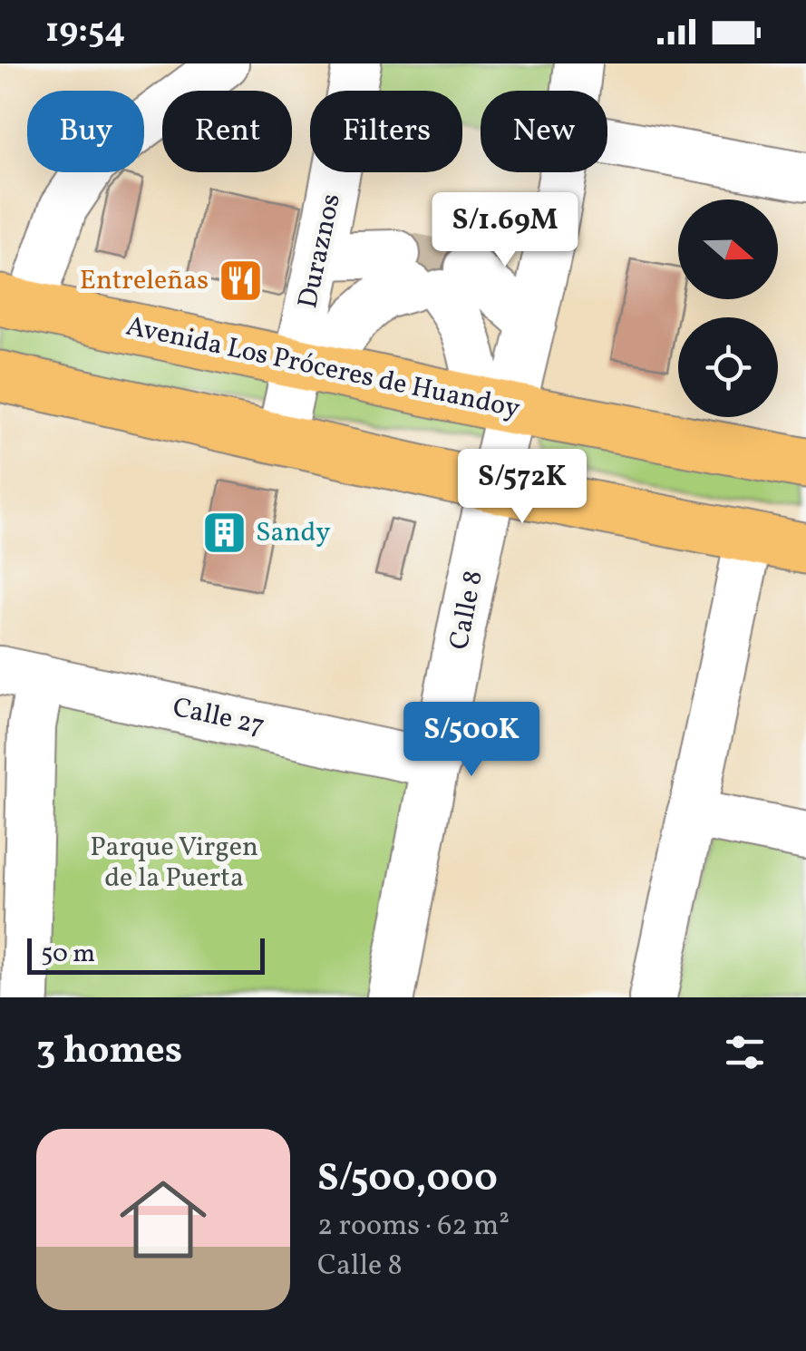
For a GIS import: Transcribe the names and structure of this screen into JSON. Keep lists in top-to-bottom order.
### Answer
{
  "streets": {
    "main road": ["Avenida Los Próceres de Huandoy"],
    "street": ["Duraznos", "Calle 8", "Calle 27"]
  },
  "crossings": [
    ["Duraznos", "Avenida Los Próceres de Huandoy"],
    ["Avenida Los Próceres de Huandoy", "Calle 8"],
    ["Calle 8", "Calle 27"]
  ],
  "parks": ["Parque Virgen de la Puerta"],
  "places": {
    "restaurant": ["Entreleñas"],
    "building": ["Sandy"]
  },
  "scale_bar": "50 m",
  "north": "right",
  "page": {
    "status": "19:54",
    "chip": [
      "Buy",
      "Rent",
      "Filters",
      "New"
    ],
    "price": ["S/1.69M", "S/572K", "S/500K"],
    "scale": "50 m",
    "heading": "3 homes",
    "list": [
      {
        "name": "S/500,000",
        "note": "2 rooms · 62 m² · Calle 8"
      }
    ]
  }
}
